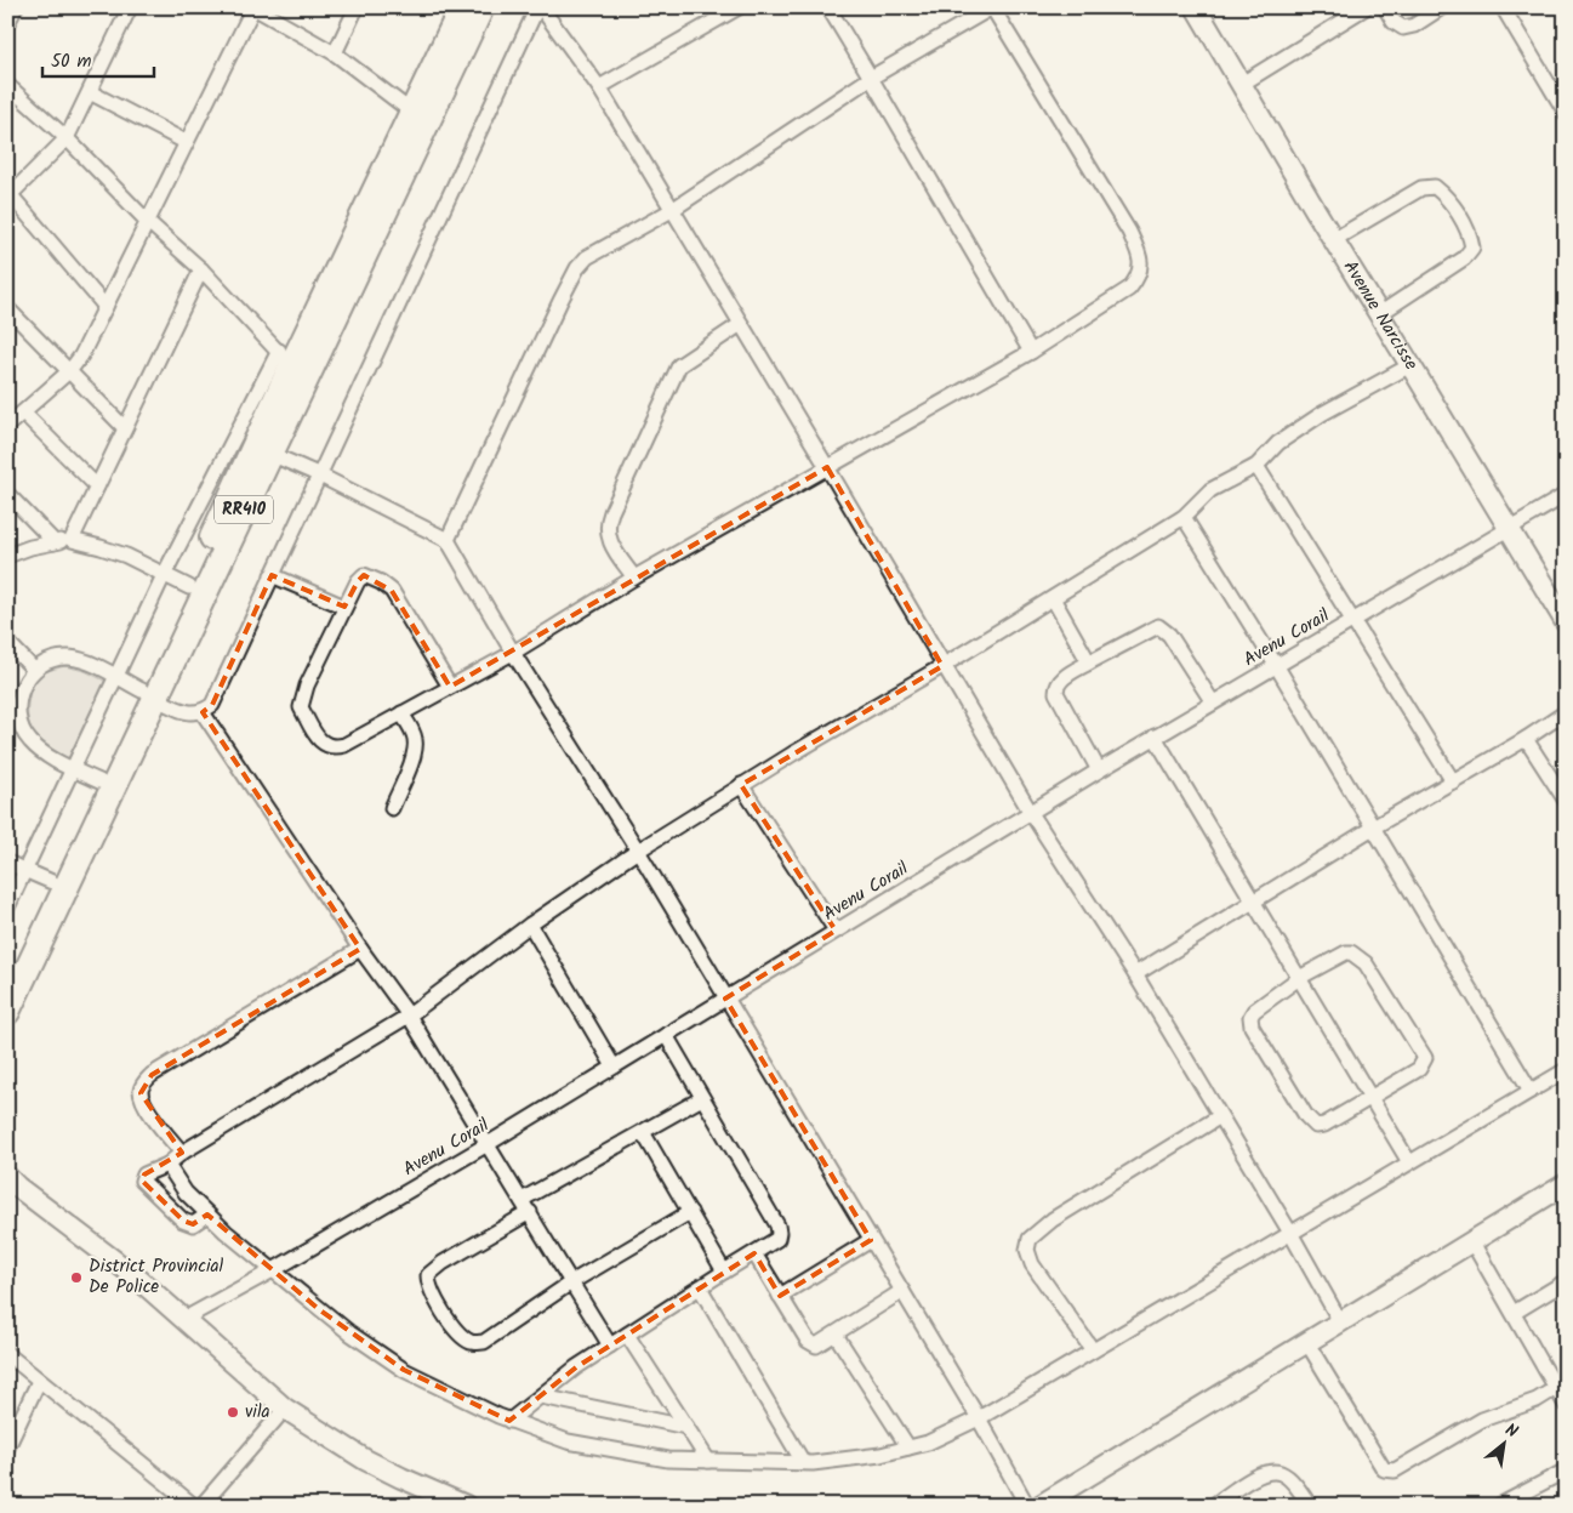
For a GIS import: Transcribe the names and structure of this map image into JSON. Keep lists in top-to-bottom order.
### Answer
{
  "streets": {
    "highway": ["RR410"],
    "street": ["Avenue Narcisse", "Avenu Corail"]
  },
  "crossings": [
    ["Avenue Narcisse", "Avenu Corail"]
  ],
  "places": ["District Provincial De Police", "vila"],
  "scale_bar": "50 m",
  "north": "top right"
}
